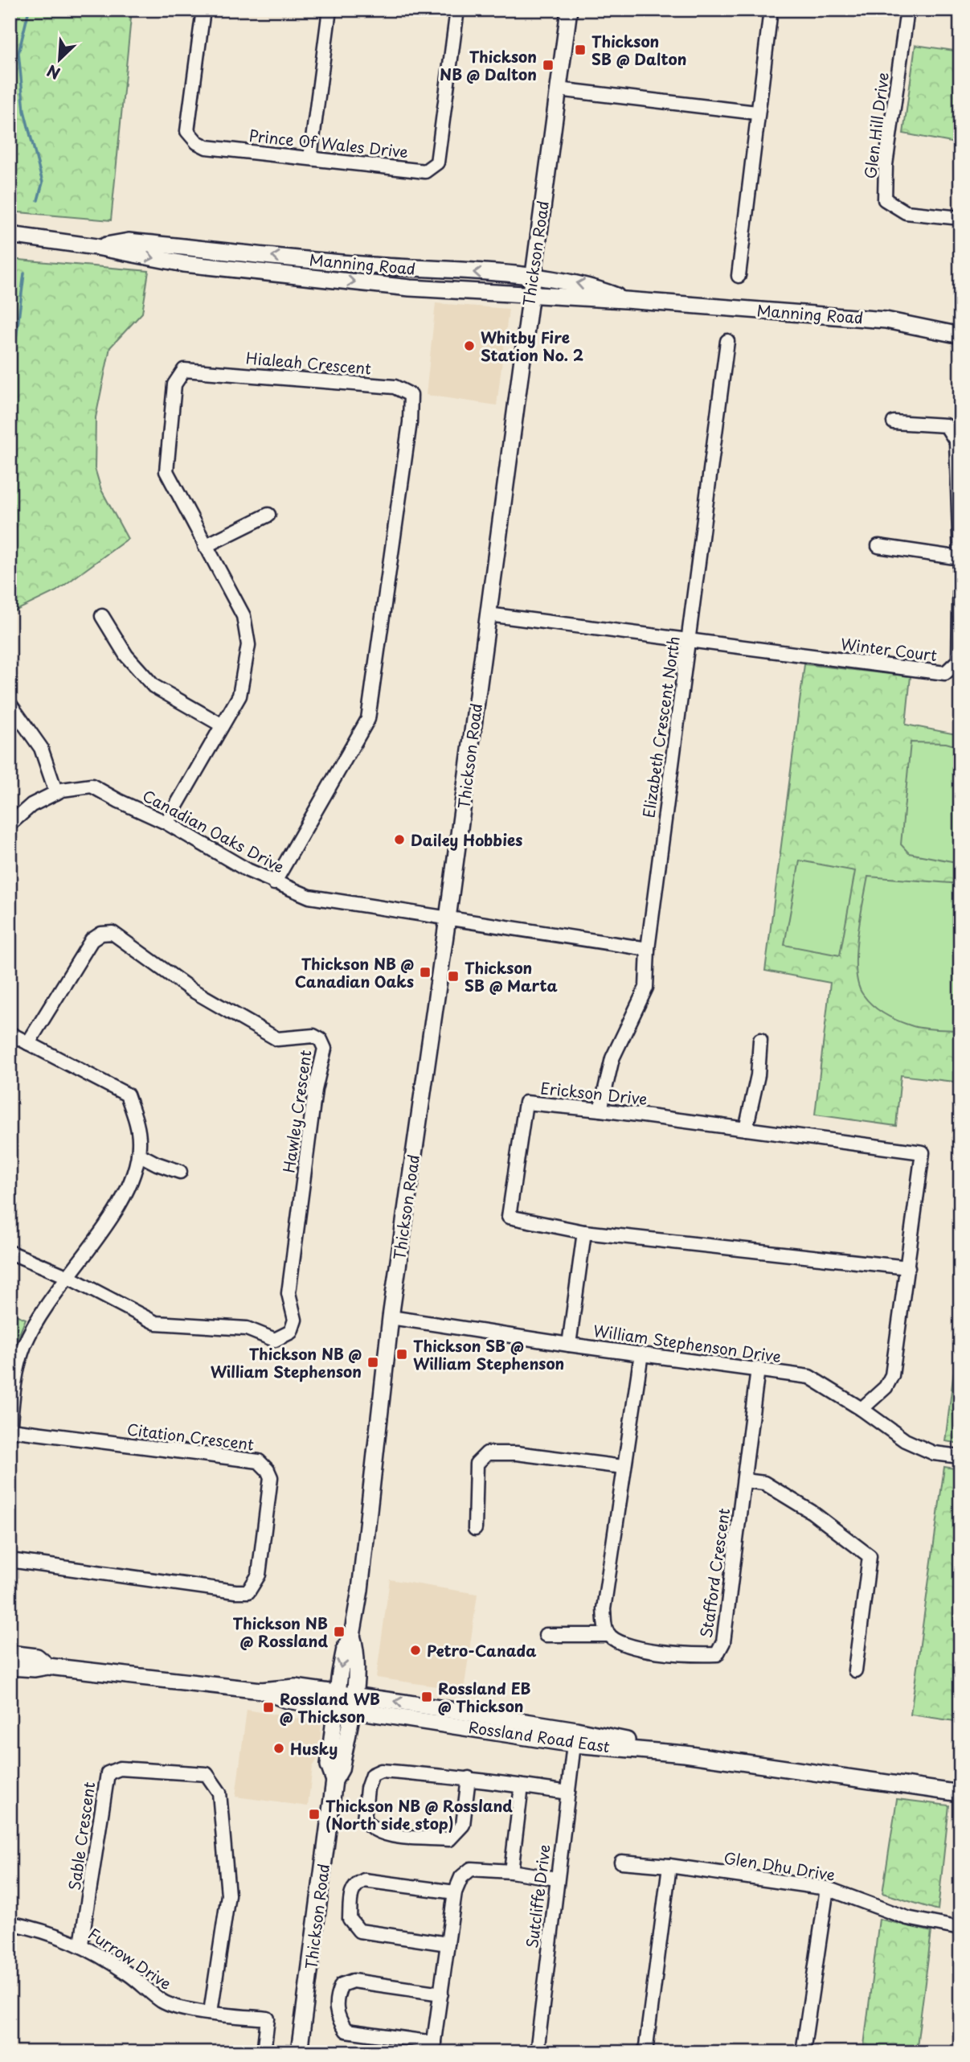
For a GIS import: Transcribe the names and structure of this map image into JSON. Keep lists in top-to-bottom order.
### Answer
{
  "streets": {
    "main road": ["Thickson Road", "Manning Road", "Rossland Road East"],
    "street": [
      "Glen Hill Drive",
      "Prince Of Wales Drive",
      "Hialeah Crescent",
      "Winter Court",
      "Elizabeth Crescent North",
      "Canadian Oaks Drive",
      "Erickson Drive",
      "Hawley Crescent",
      "William Stephenson Drive",
      "Citation Crescent",
      "Stafford Crescent",
      "Sable Crescent",
      "Glen Dhu Drive",
      "Sutcliffe Drive",
      "Furrow Drive"
    ]
  },
  "crossings": [
    ["Thickson Road", "Manning Road"],
    ["Thickson Road", "Canadian Oaks Drive"],
    ["Thickson Road", "William Stephenson Drive"],
    ["Thickson Road", "Rossland Road East"],
    ["Hialeah Crescent", "Canadian Oaks Drive"],
    ["Winter Court", "Elizabeth Crescent North"],
    ["Elizabeth Crescent North", "Canadian Oaks Drive"],
    ["Elizabeth Crescent North", "Erickson Drive"],
    ["Erickson Drive", "William Stephenson Drive"],
    ["William Stephenson Drive", "Stafford Crescent"],
    ["Rossland Road East", "Sutcliffe Drive"],
    ["Sable Crescent", "Furrow Drive"]
  ],
  "places": {
    "transit": [
      "Thickson SB @ Dalton",
      "Thickson NB @ Dalton",
      "Thickson NB @ Canadian Oaks",
      "Thickson SB @ Marta",
      "Thickson SB @ William Stephenson",
      "Thickson NB @ William Stephenson",
      "Thickson NB @ Rossland",
      "Rossland EB @ Thickson",
      "Rossland WB @ Thickson",
      "Thickson NB @ Rossland (North side stop)"
    ],
    "other": [
      "Whitby Fire Station No. 2",
      "Dailey Hobbies",
      "Petro-Canada",
      "Husky"
    ]
  },
  "north": "bottom left"
}
